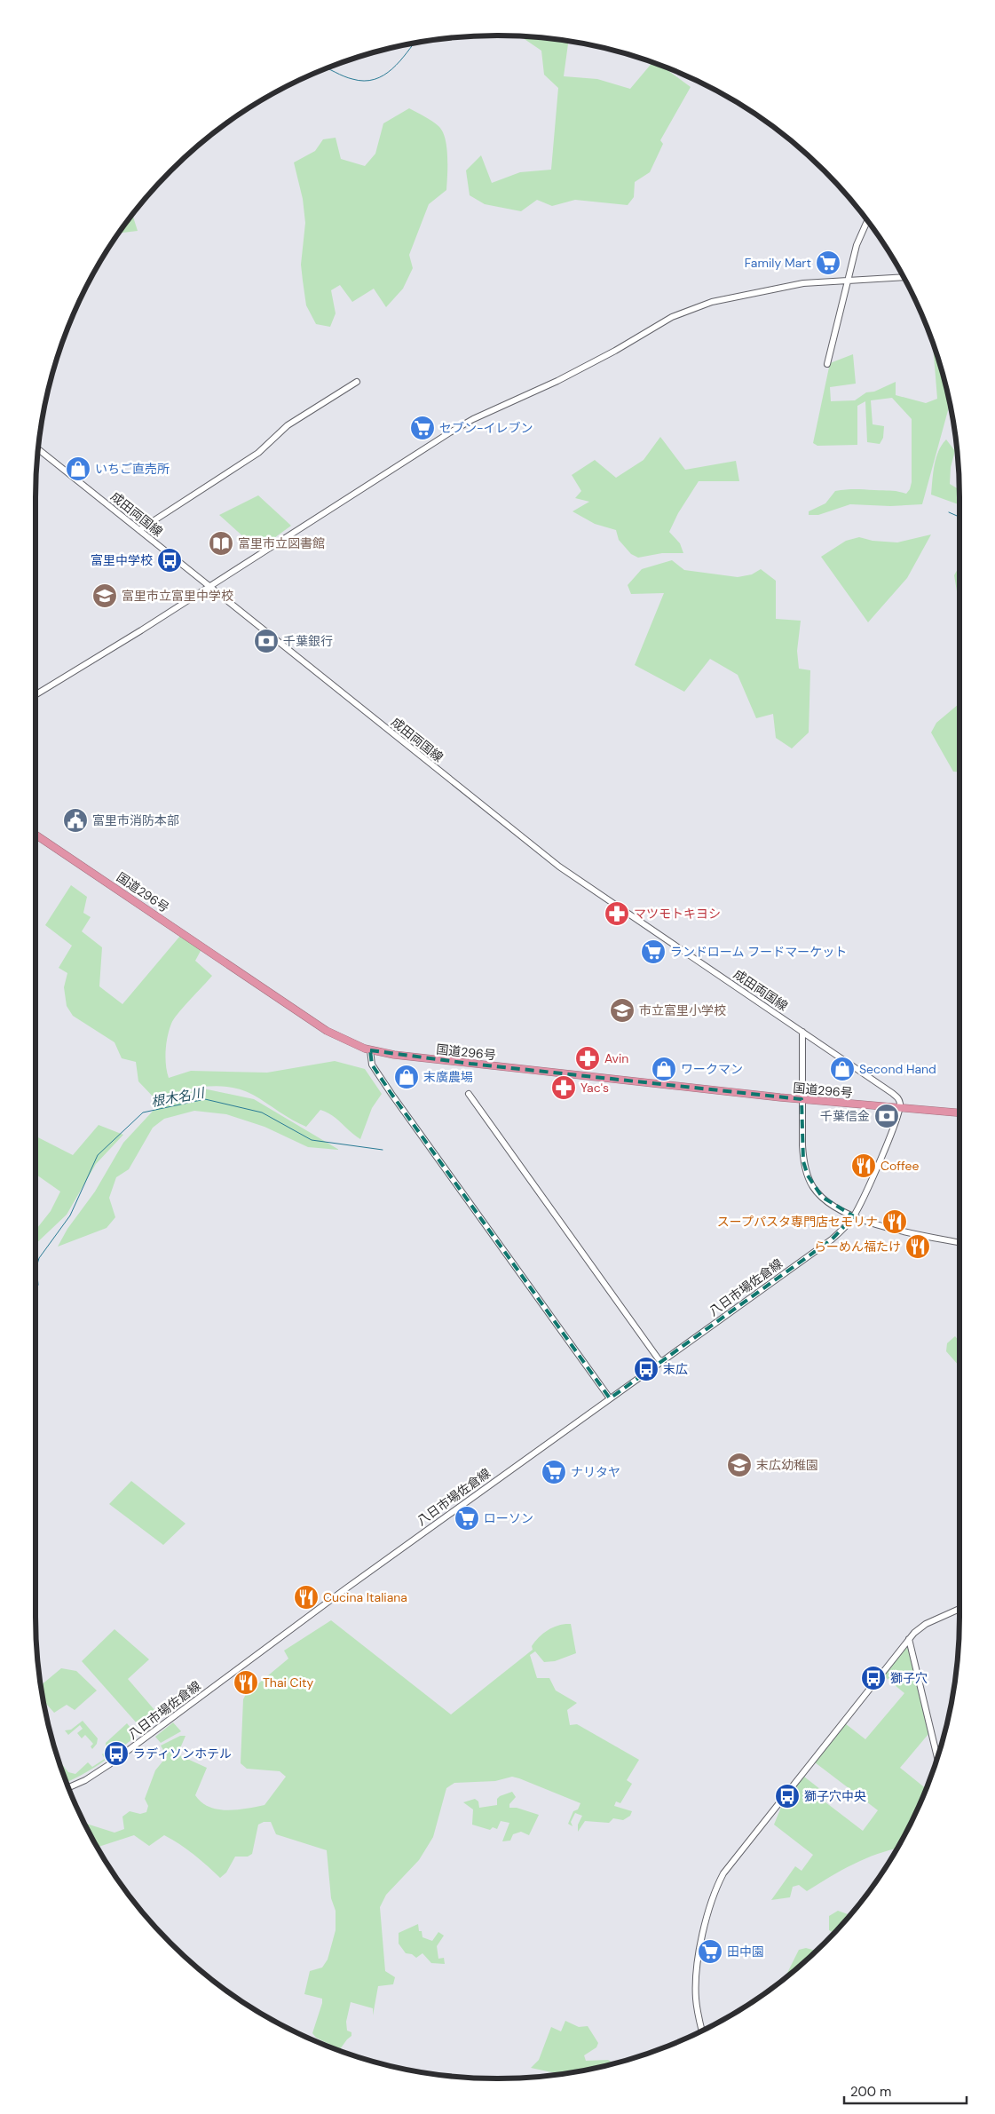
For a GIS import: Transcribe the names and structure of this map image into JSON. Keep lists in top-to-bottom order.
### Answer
{
  "streets": {
    "highway": ["国道296号"],
    "street": ["成田両国線", "八日市場佐倉線"]
  },
  "crossings": [
    ["成田両国線", "国道296号"]
  ],
  "water": ["根木名川"],
  "places": {
    "supermarket": [
      "Family Mart",
      "セブン-イレブン",
      "ランドローム フードマーケット",
      "ナリタヤ",
      "ローソン",
      "田中園"
    ],
    "shop": [
      "いちご直売所",
      "ワークマン",
      "Second Hand",
      "末廣農場"
    ],
    "library": ["富里市立図書館"],
    "bus stop": [
      "富里中学校",
      "末広",
      "獅子穴",
      "ラディソンホテル",
      "獅子穴中央"
    ],
    "school or university": ["富里市立富里中学校", "市立富里小学校", "末広幼稚園"],
    "bank": ["千葉銀行", "千葉信金"],
    "public building": ["富里市消防本部"],
    "pharmacy": ["マツモトキヨシ", "Avin", "Yac's"],
    "restaurant": [
      "Coffee",
      "スープパスタ専門店セモリナ",
      "らーめん福たけ",
      "Cucina Italiana",
      "Thai City"
    ]
  },
  "scale_bar": "200 m"
}
